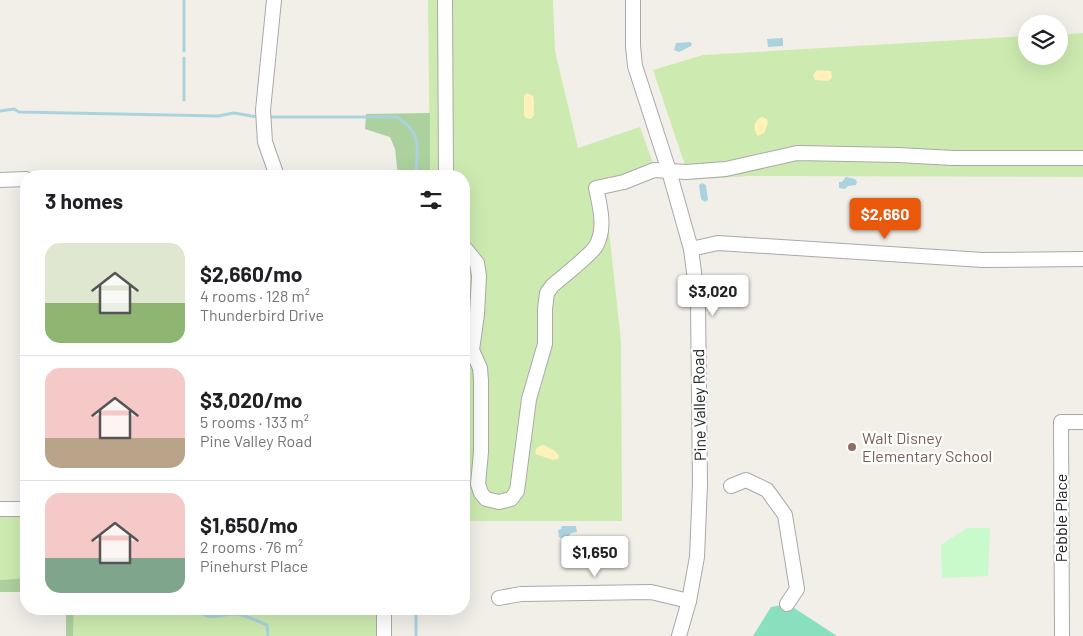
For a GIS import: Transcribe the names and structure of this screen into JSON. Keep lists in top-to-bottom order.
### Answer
{
  "streets": {
    "street": ["Pine Valley Road", "Pebble Place"]
  },
  "places": ["Walt Disney Elementary School"],
  "page": {
    "heading": "3 homes",
    "price": ["$2,660", "$3,020", "$1,650"],
    "list": [
      {
        "name": "$2,660/mo",
        "note": "4 rooms · 128 m² · Thunderbird Drive"
      },
      {
        "name": "$3,020/mo",
        "note": "5 rooms · 133 m² · Pine Valley Road"
      },
      {
        "name": "$1,650/mo",
        "note": "2 rooms · 76 m² · Pinehurst Place"
      }
    ]
  }
}
